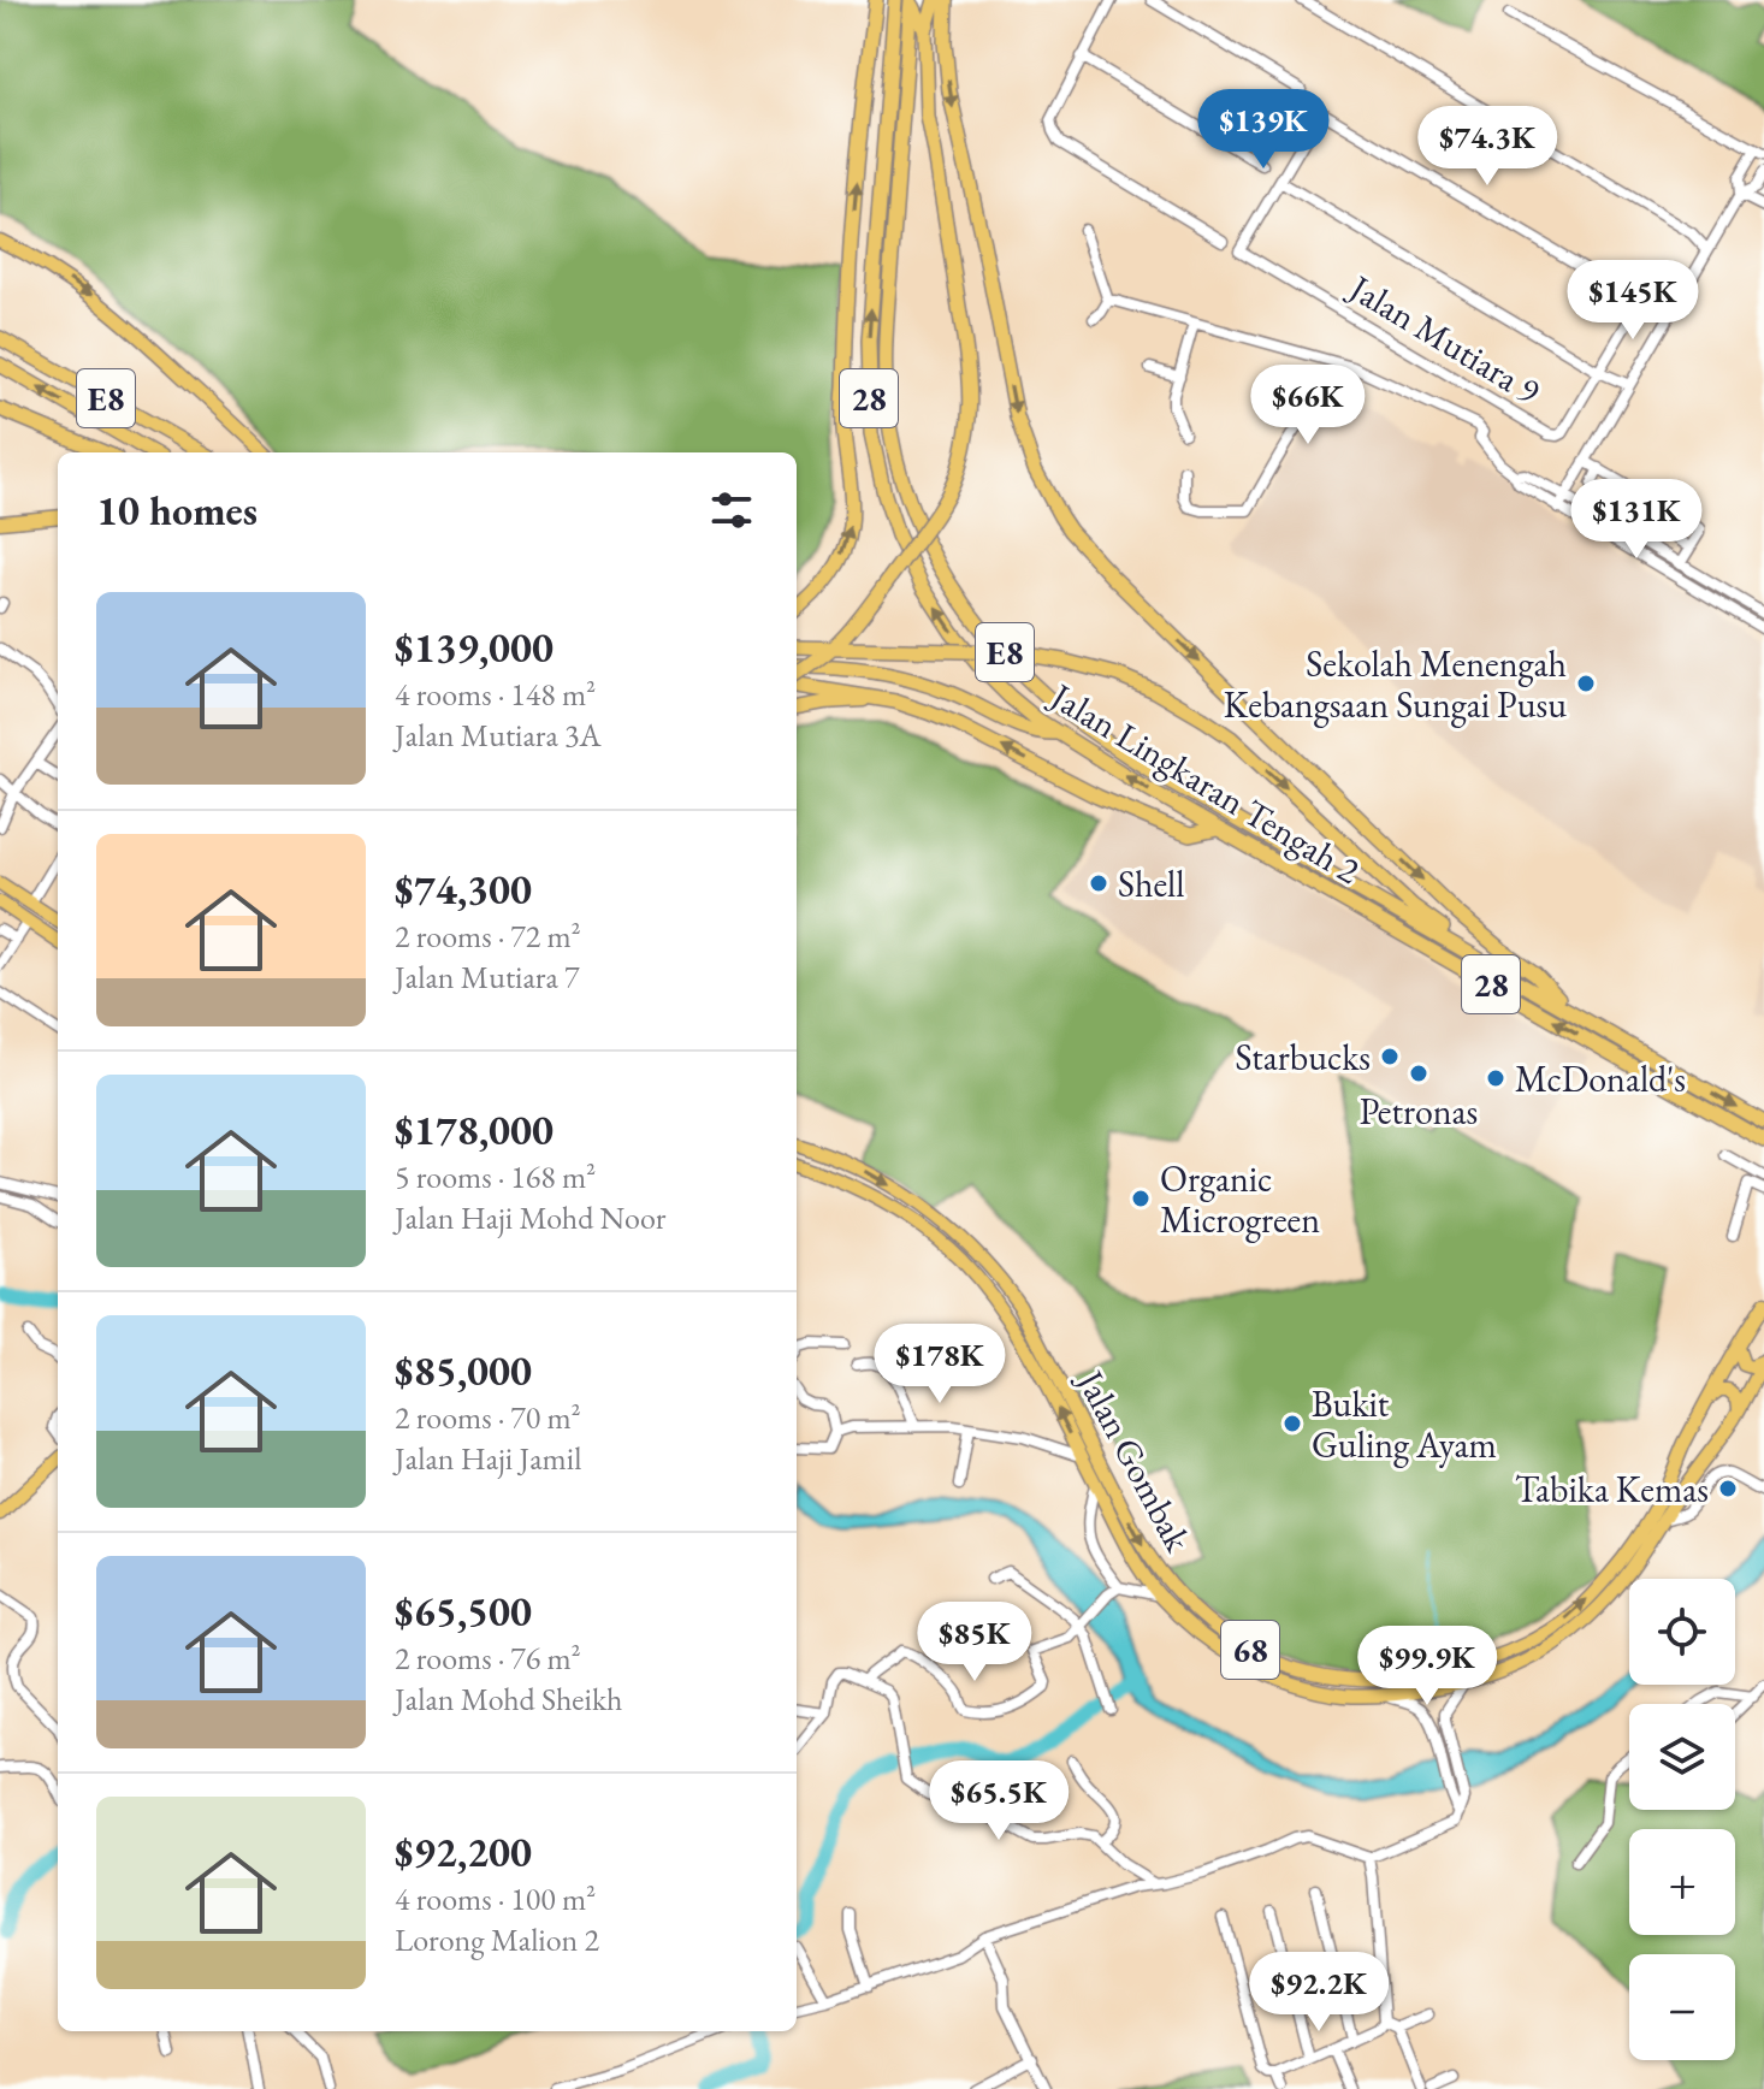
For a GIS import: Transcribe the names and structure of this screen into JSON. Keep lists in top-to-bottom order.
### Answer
{
  "streets": {
    "highway": ["E8", "28", "Jalan Lingkaran Tengah 2"],
    "main road": ["Jalan Gombak", "68"],
    "street": ["Jalan Mutiara 9"]
  },
  "crossings": [
    ["E8", "Jalan Lingkaran Tengah 2"]
  ],
  "places": [
    "Sekolah Menengah Kebangsaan Sungai Pusu",
    "Shell",
    "Starbucks",
    "Petronas",
    "McDonald's",
    "Organic Microgreen",
    "Bukit Guling Ayam",
    "Tabika Kemas"
  ],
  "page": {
    "price": [
      "$139K",
      "$74.3K",
      "$145K",
      "$66K",
      "$131K",
      "$178K",
      "$85K",
      "$99.9K",
      "$65.5K",
      "$92.2K"
    ],
    "heading": "10 homes",
    "list": [
      {
        "name": "$139,000",
        "note": "4 rooms · 148 m² · Jalan Mutiara 3A"
      },
      {
        "name": "$74,300",
        "note": "2 rooms · 72 m² · Jalan Mutiara 7"
      },
      {
        "name": "$178,000",
        "note": "5 rooms · 168 m² · Jalan Haji Mohd Noor"
      },
      {
        "name": "$85,000",
        "note": "2 rooms · 70 m² · Jalan Haji Jamil"
      },
      {
        "name": "$65,500",
        "note": "2 rooms · 76 m² · Jalan Mohd Sheikh"
      },
      {
        "name": "$92,200",
        "note": "4 rooms · 100 m² · Lorong Malion 2"
      }
    ],
    "map_buttons": ["+", "−"]
  }
}
